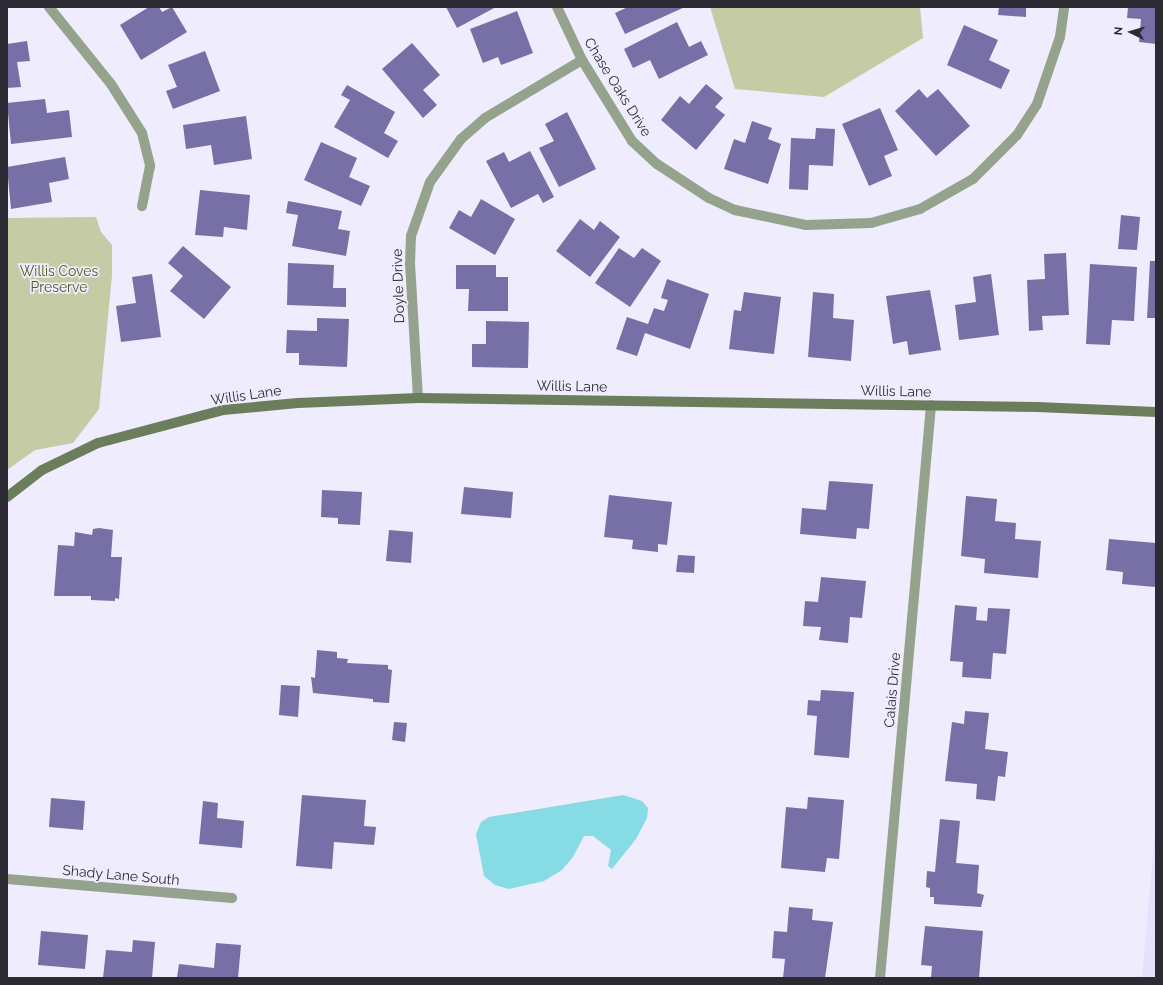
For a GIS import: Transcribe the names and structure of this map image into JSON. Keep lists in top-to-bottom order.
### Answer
{
  "streets": {
    "street": [
      "Chase Oaks Drive",
      "Doyle Drive",
      "Willis Lane",
      "Calais Drive",
      "Shady Lane South"
    ]
  },
  "crossings": [
    ["Chase Oaks Drive", "Doyle Drive"],
    ["Doyle Drive", "Willis Lane"],
    ["Willis Lane", "Calais Drive"]
  ],
  "parks": ["Willis Coves Preserve"],
  "north": "left"
}
